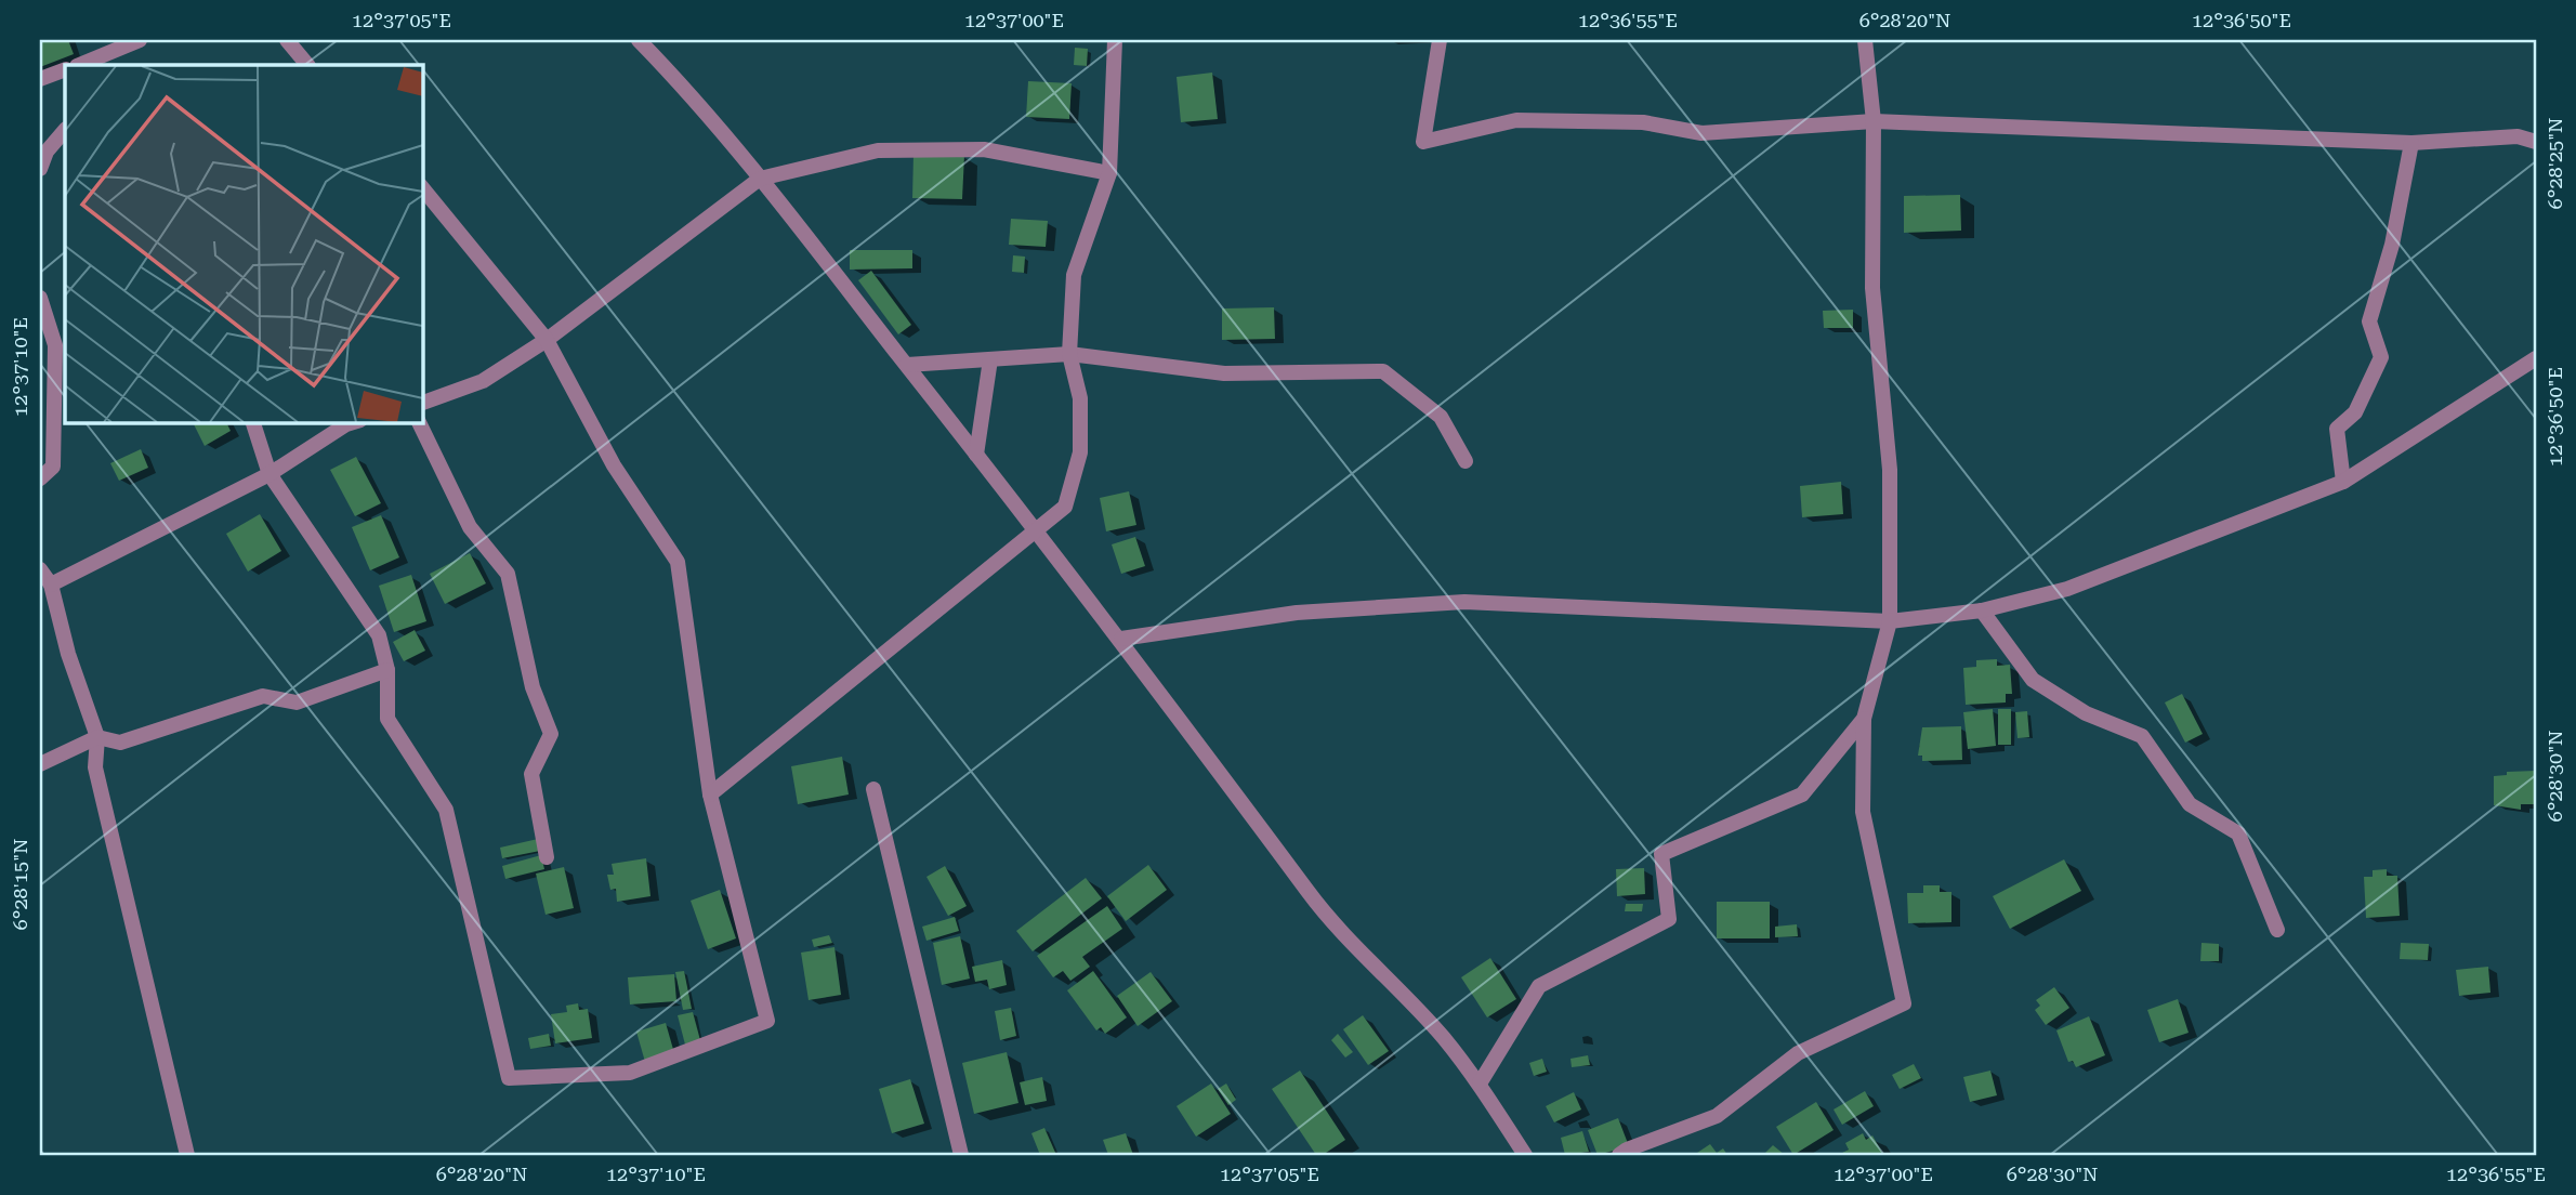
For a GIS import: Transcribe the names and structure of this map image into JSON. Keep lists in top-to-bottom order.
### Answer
{
  "coordinates": [
    "12°37'05\"E",
    "12°37'00\"E",
    "12°36'55\"E",
    "6°28'20\"N",
    "12°36'50\"E",
    "6°28'25\"N",
    "12°37'10\"E",
    "6°28'30\"N",
    "6°28'15\"N"
  ]
}
